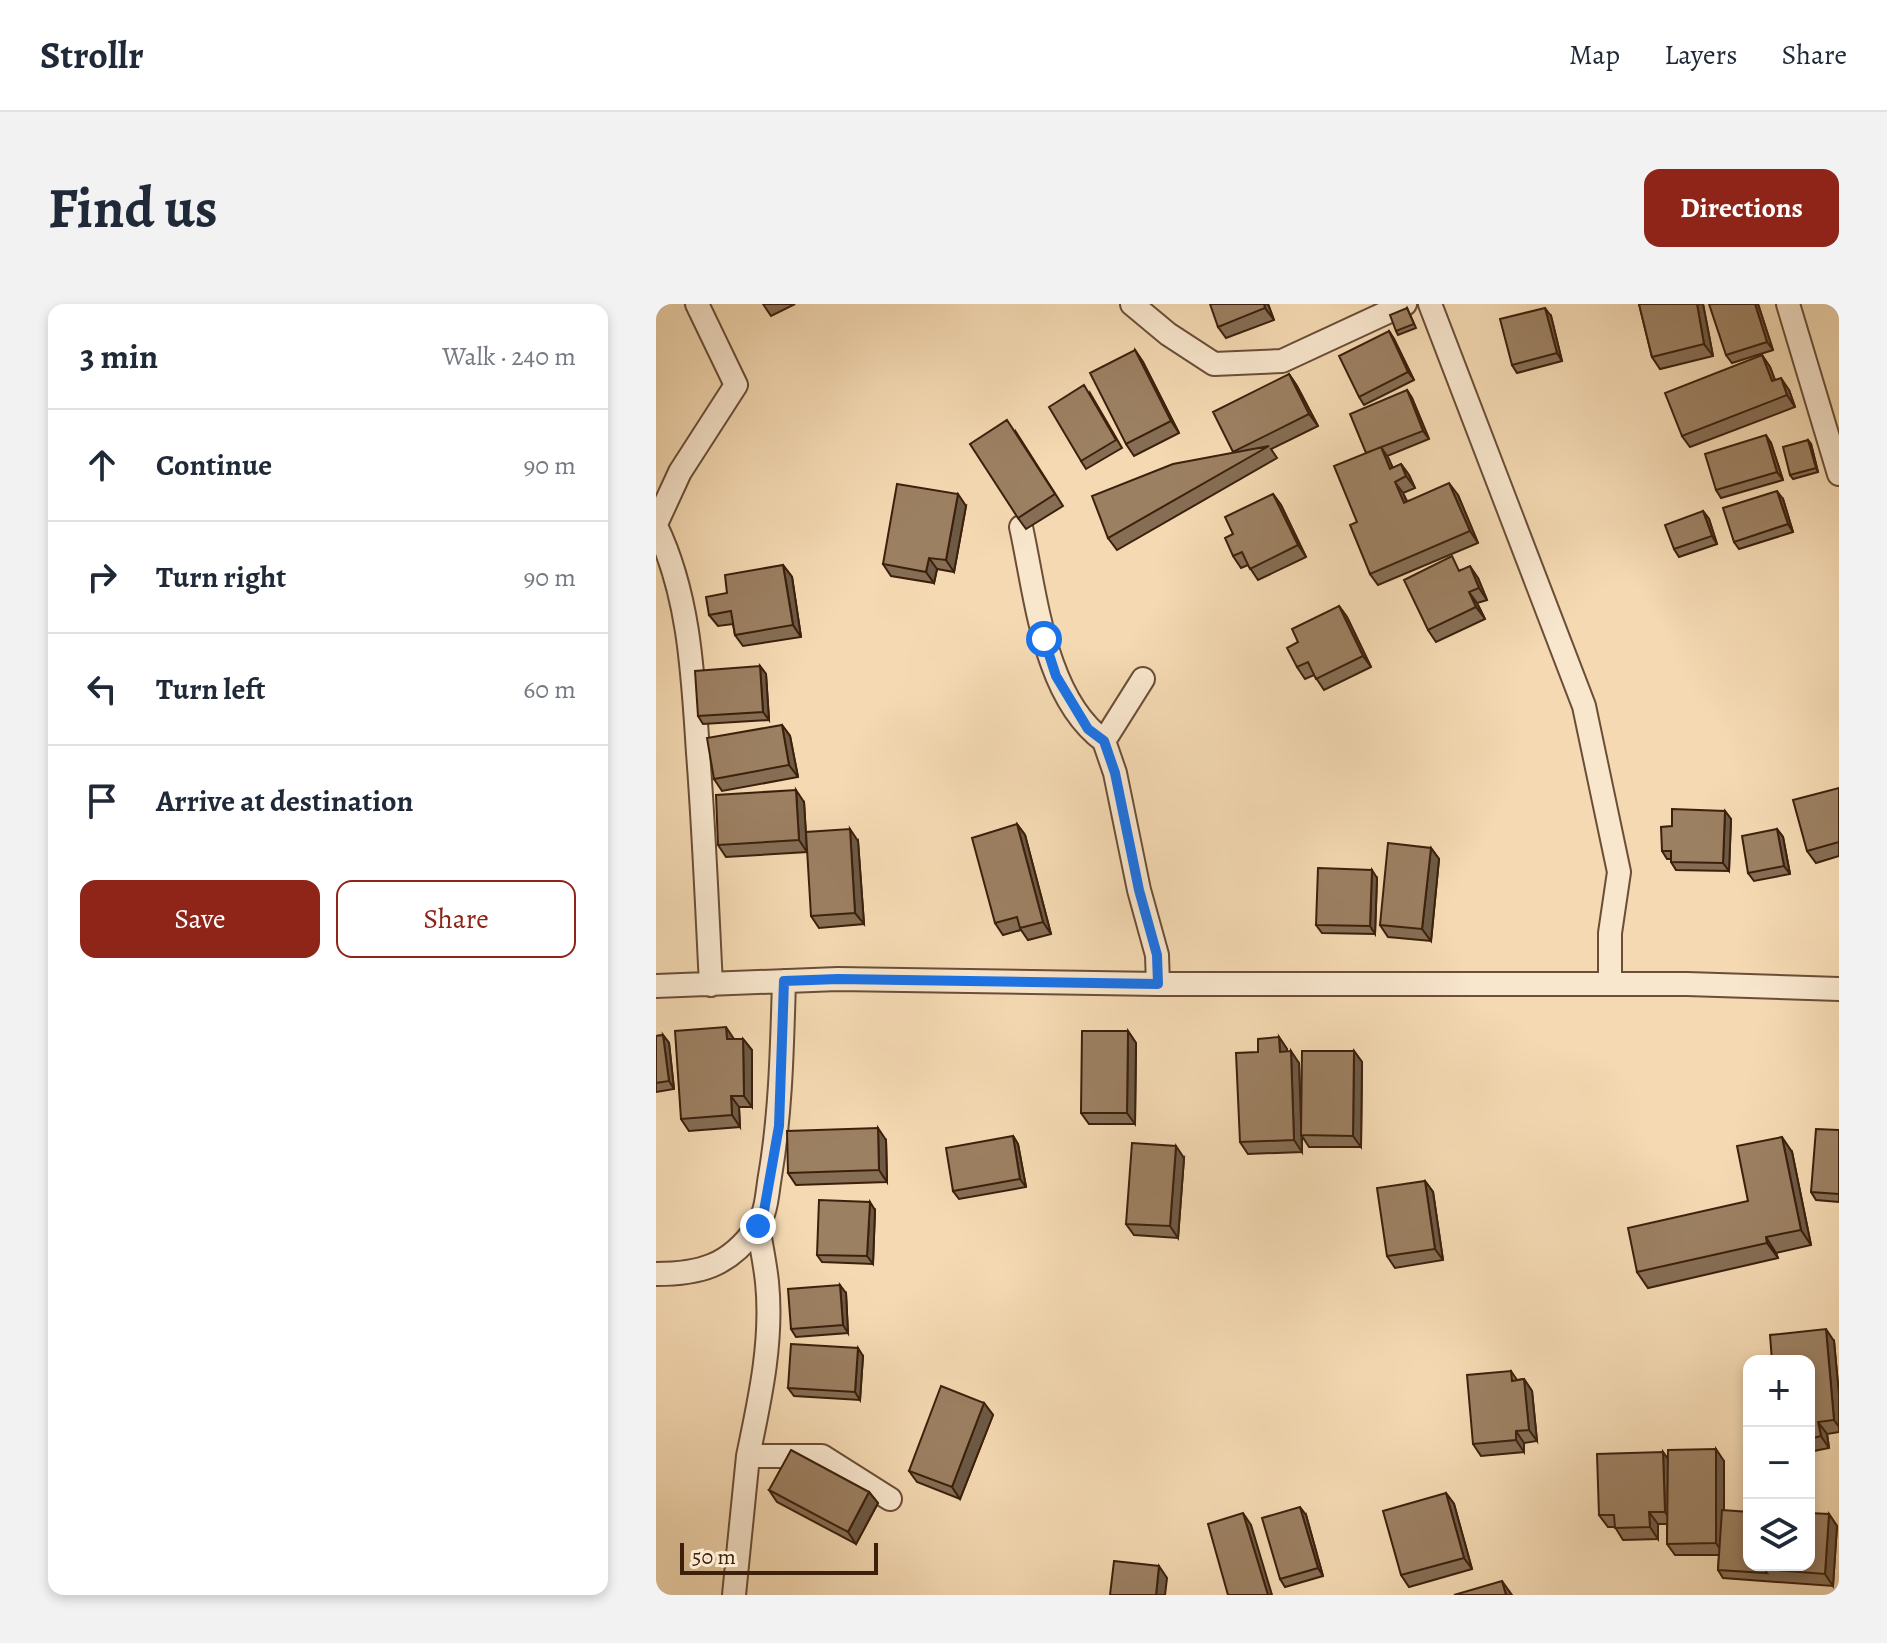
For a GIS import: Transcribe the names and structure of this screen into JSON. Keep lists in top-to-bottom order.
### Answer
{
  "scale_bar": "50 m",
  "page": {
    "header": "Strollr",
    "nav": ["Map", "Layers", "Share"],
    "buttons": [
      "Directions",
      ["Save", "Share"]
    ],
    "title": "Find us",
    "heading": ["3 min", "Walk · 240 m"],
    "list": [
      ["Continue", "90 m"],
      ["Turn right", "90 m"],
      ["Turn left", "60 m"],
      "Arrive at destination"
    ],
    "map_buttons": ["+", "−"],
    "scale": "50 m"
  }
}
